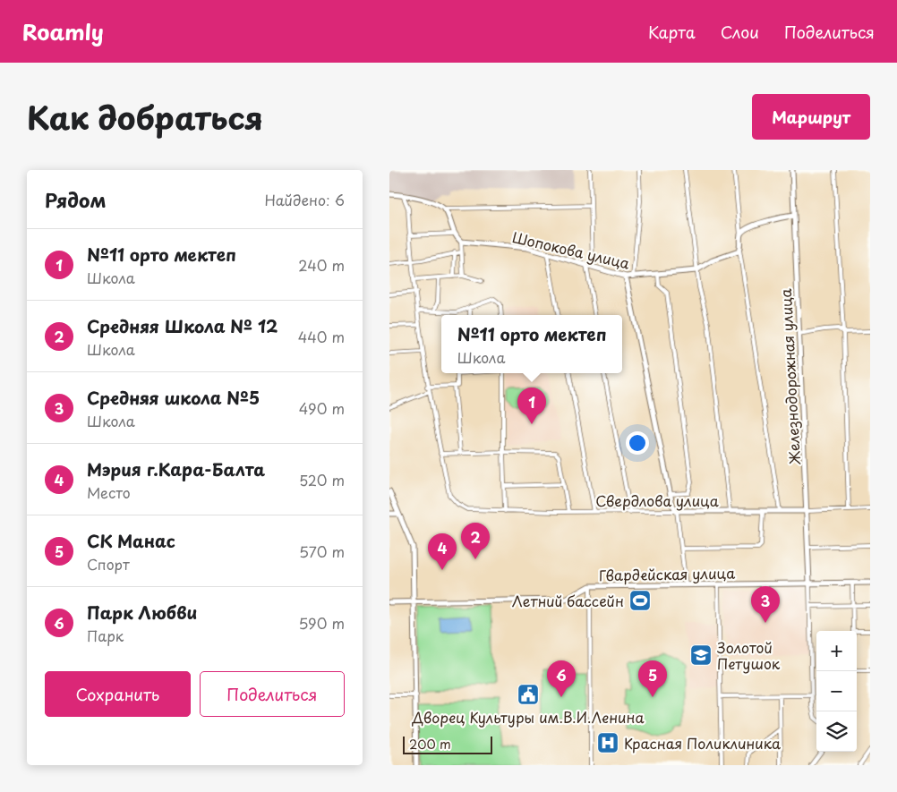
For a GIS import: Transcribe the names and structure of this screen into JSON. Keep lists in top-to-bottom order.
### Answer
{
  "streets": {
    "street": [
      "Шопокова улица",
      "Железнодорожная улица",
      "Свердлова улица",
      "Гвардейская улица"
    ]
  },
  "crossings": [
    ["Железнодорожная улица", "Свердлова улица"],
    ["Железнодорожная улица", "Гвардейская улица"]
  ],
  "places": {
    "sports": ["Летний бассейн"],
    "school or university": ["Золотой Петушок"],
    "public building": ["Дворец Культуры им.В.И.Ленина"],
    "hospital": ["Красная Поликлиника"]
  },
  "scale_bar": "200 m",
  "page": {
    "header": "Roamly",
    "nav": ["Карта", "Слои", "Поделиться"],
    "title": "Как добраться",
    "buttons": [
      "Маршрут",
      ["Сохранить", "Поделиться"]
    ],
    "heading": ["Рядом", "Найдено: 6"],
    "list": [
      {
        "mark": "1",
        "name": "№11 орто мектеп",
        "note": "Школа",
        "value": "240 m"
      },
      {
        "mark": "2",
        "name": "Средняя Школа № 12",
        "note": "Школа",
        "value": "440 m"
      },
      {
        "mark": "3",
        "name": "Средняя школа №5",
        "note": "Школа",
        "value": "490 m"
      },
      {
        "mark": "4",
        "name": "Мэрия г.Кара-Балта",
        "note": "Место",
        "value": "520 m"
      },
      {
        "mark": "5",
        "name": "СК Манас",
        "note": "Спорт",
        "value": "570 m"
      },
      {
        "mark": "6",
        "name": "Парк Любви",
        "note": "Парк",
        "value": "590 m"
      }
    ],
    "popup": ["№11 орто мектеп", "Школа"],
    "pins": [
      "1",
      "2",
      "4",
      "3",
      "5",
      "6"
    ],
    "map_buttons": ["+", "−"],
    "scale": "200 m"
  }
}
